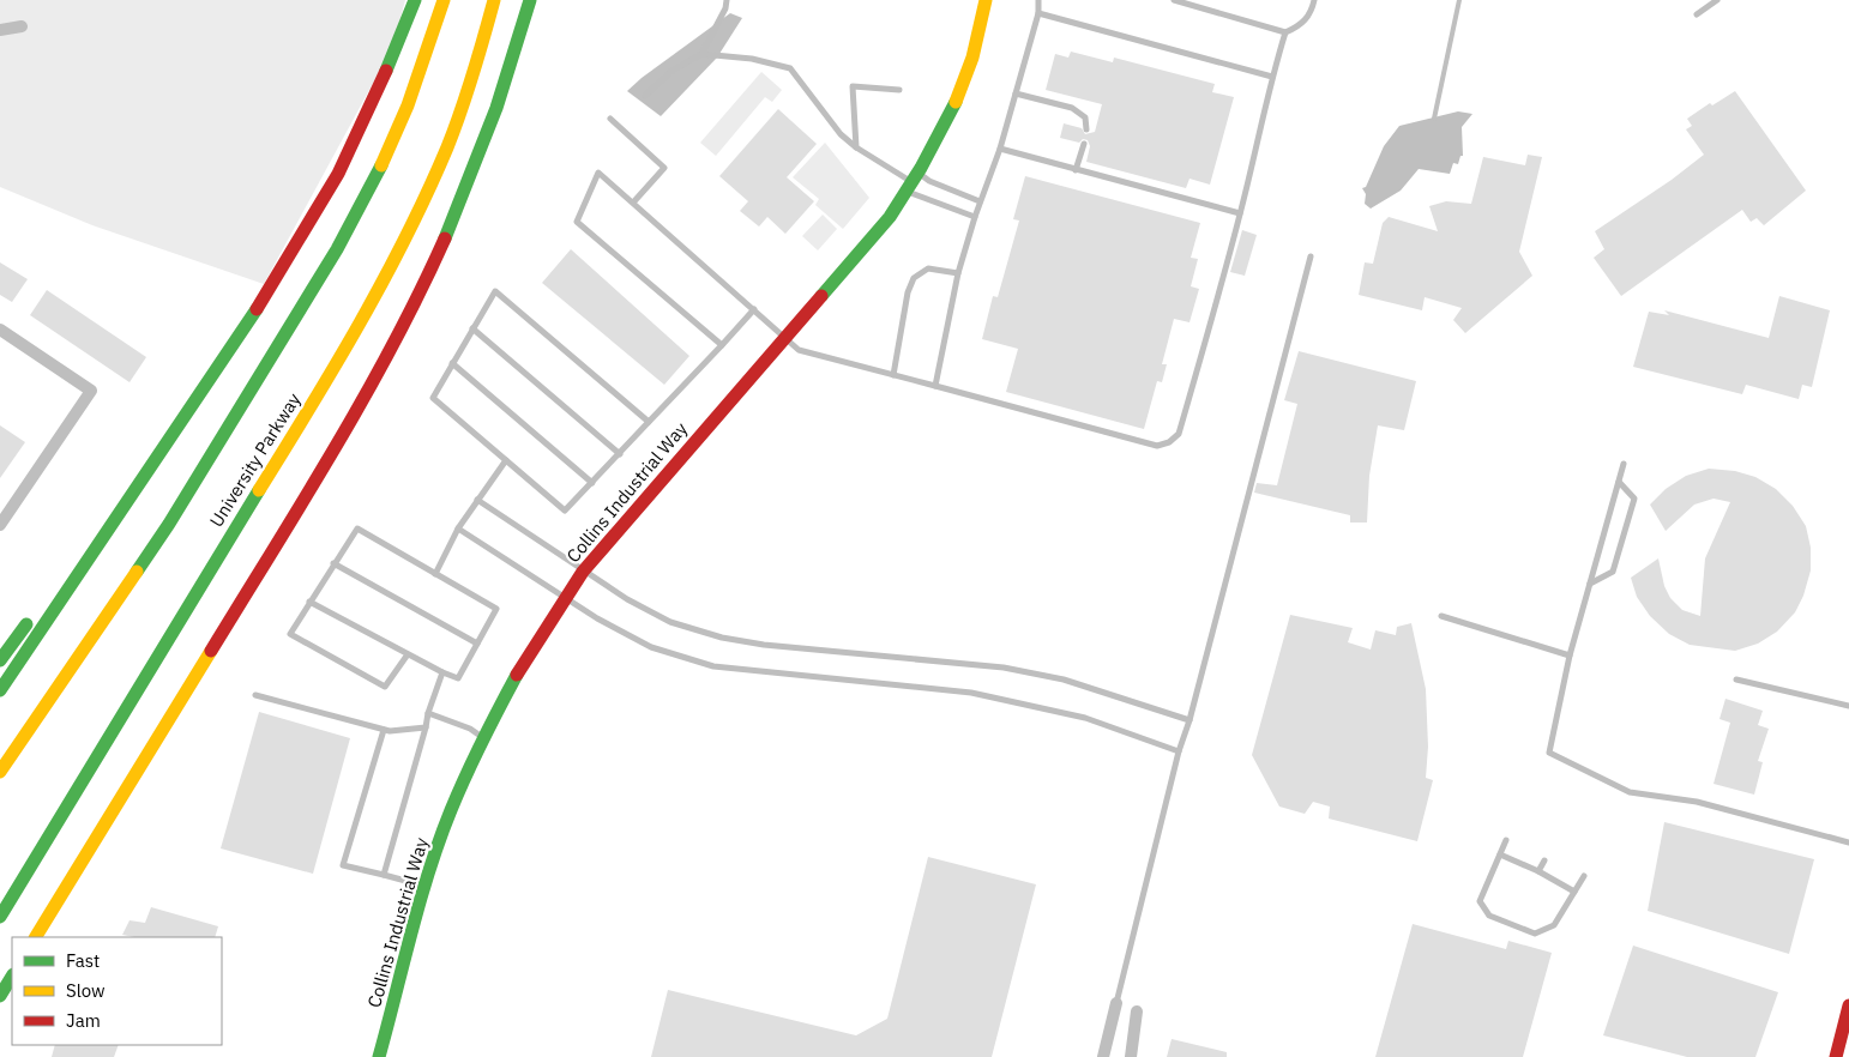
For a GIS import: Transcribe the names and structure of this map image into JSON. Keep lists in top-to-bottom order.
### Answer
{
  "streets": {
    "main road": ["University Parkway", "Collins Industrial Way"]
  },
  "legend": ["Fast", "Slow", "Jam"]
}
